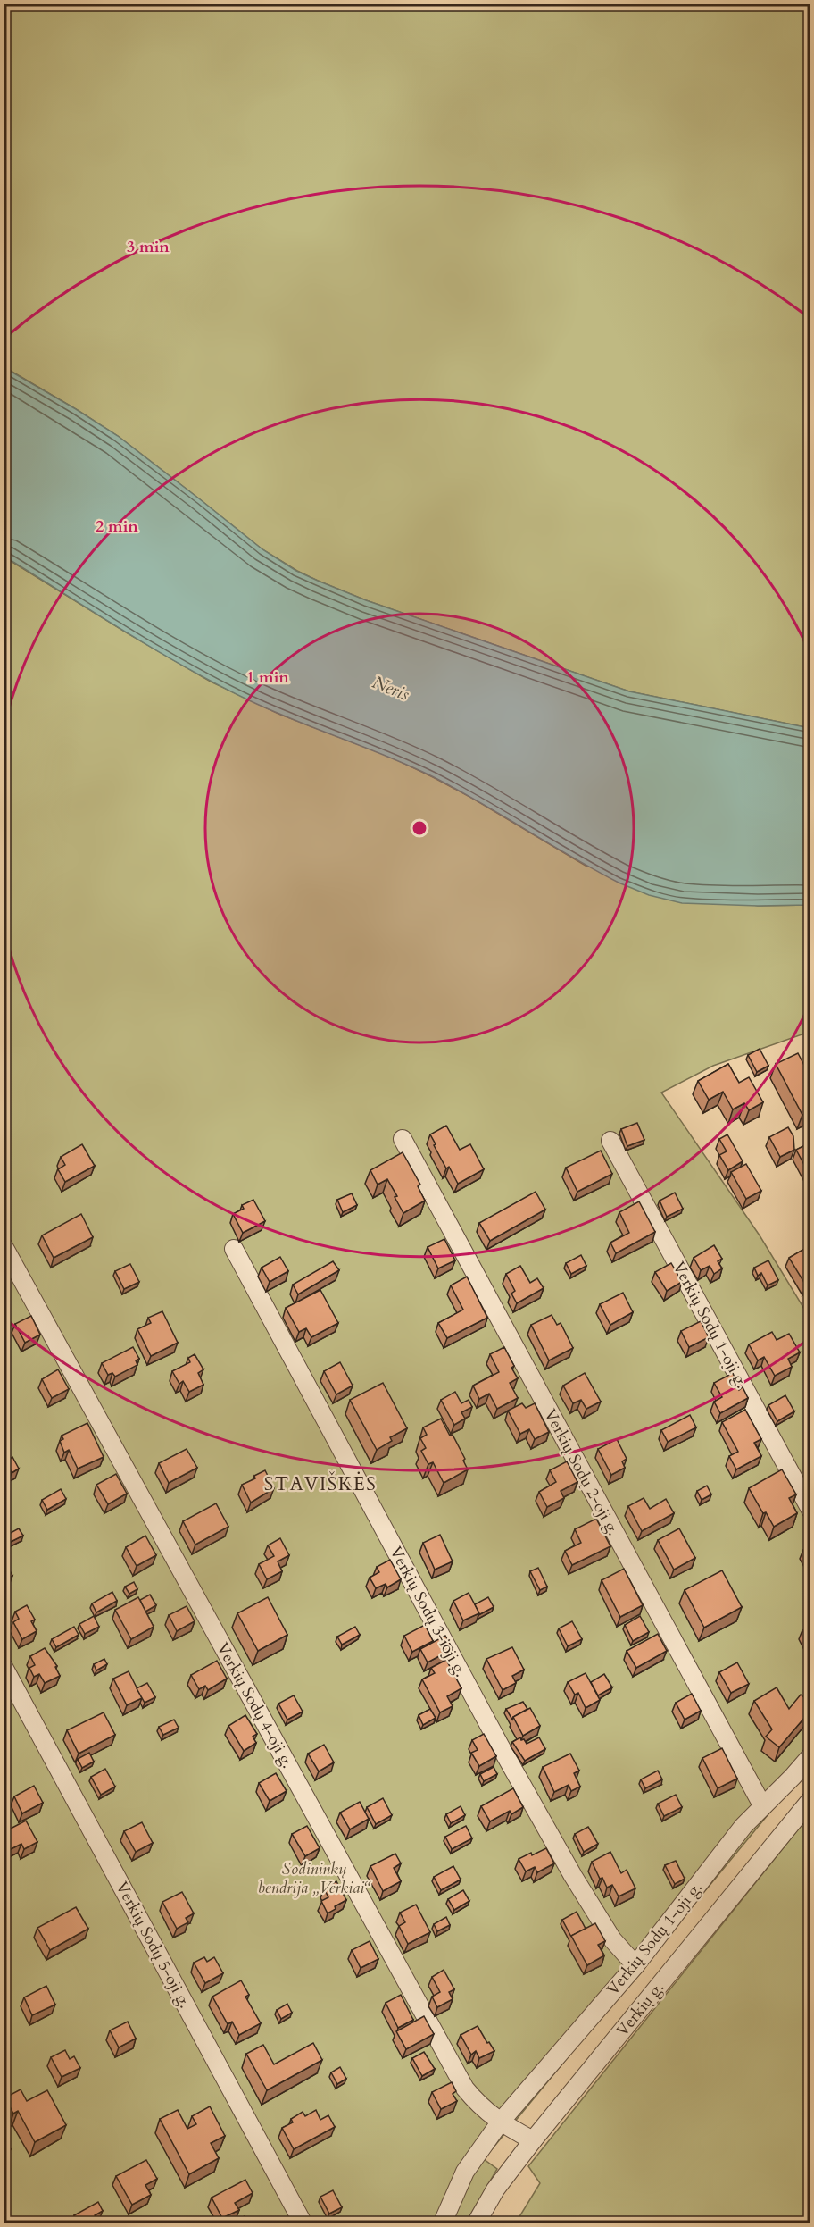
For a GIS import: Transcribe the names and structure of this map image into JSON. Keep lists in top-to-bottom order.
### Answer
{
  "streets": {
    "street": [
      "Verkių Sodų 1-oji g.",
      "Verkių Sodų 2-oji g.",
      "Verkių Sodų 3-ioji g.",
      "Verkių Sodų 4-oji g.",
      "Verkių Sodų 5-oji g.",
      "Verkių g."
    ]
  },
  "crossings": [
    ["Verkių Sodų 1-oji g.", "Verkių Sodų 2-oji g."],
    ["Verkių Sodų 1-oji g.", "Verkių Sodų 3-ioji g."],
    ["Verkių Sodų 1-oji g.", "Verkių Sodų 4-oji g."],
    ["Verkių Sodų 4-oji g.", "Verkių g."]
  ],
  "districts": ["STAVIŠKĖS"],
  "water": ["Neris"],
  "parks": ["Sodininkų bendrija „Verkiai“"],
  "rings": ["3 min", "2 min", "1 min"]
}
